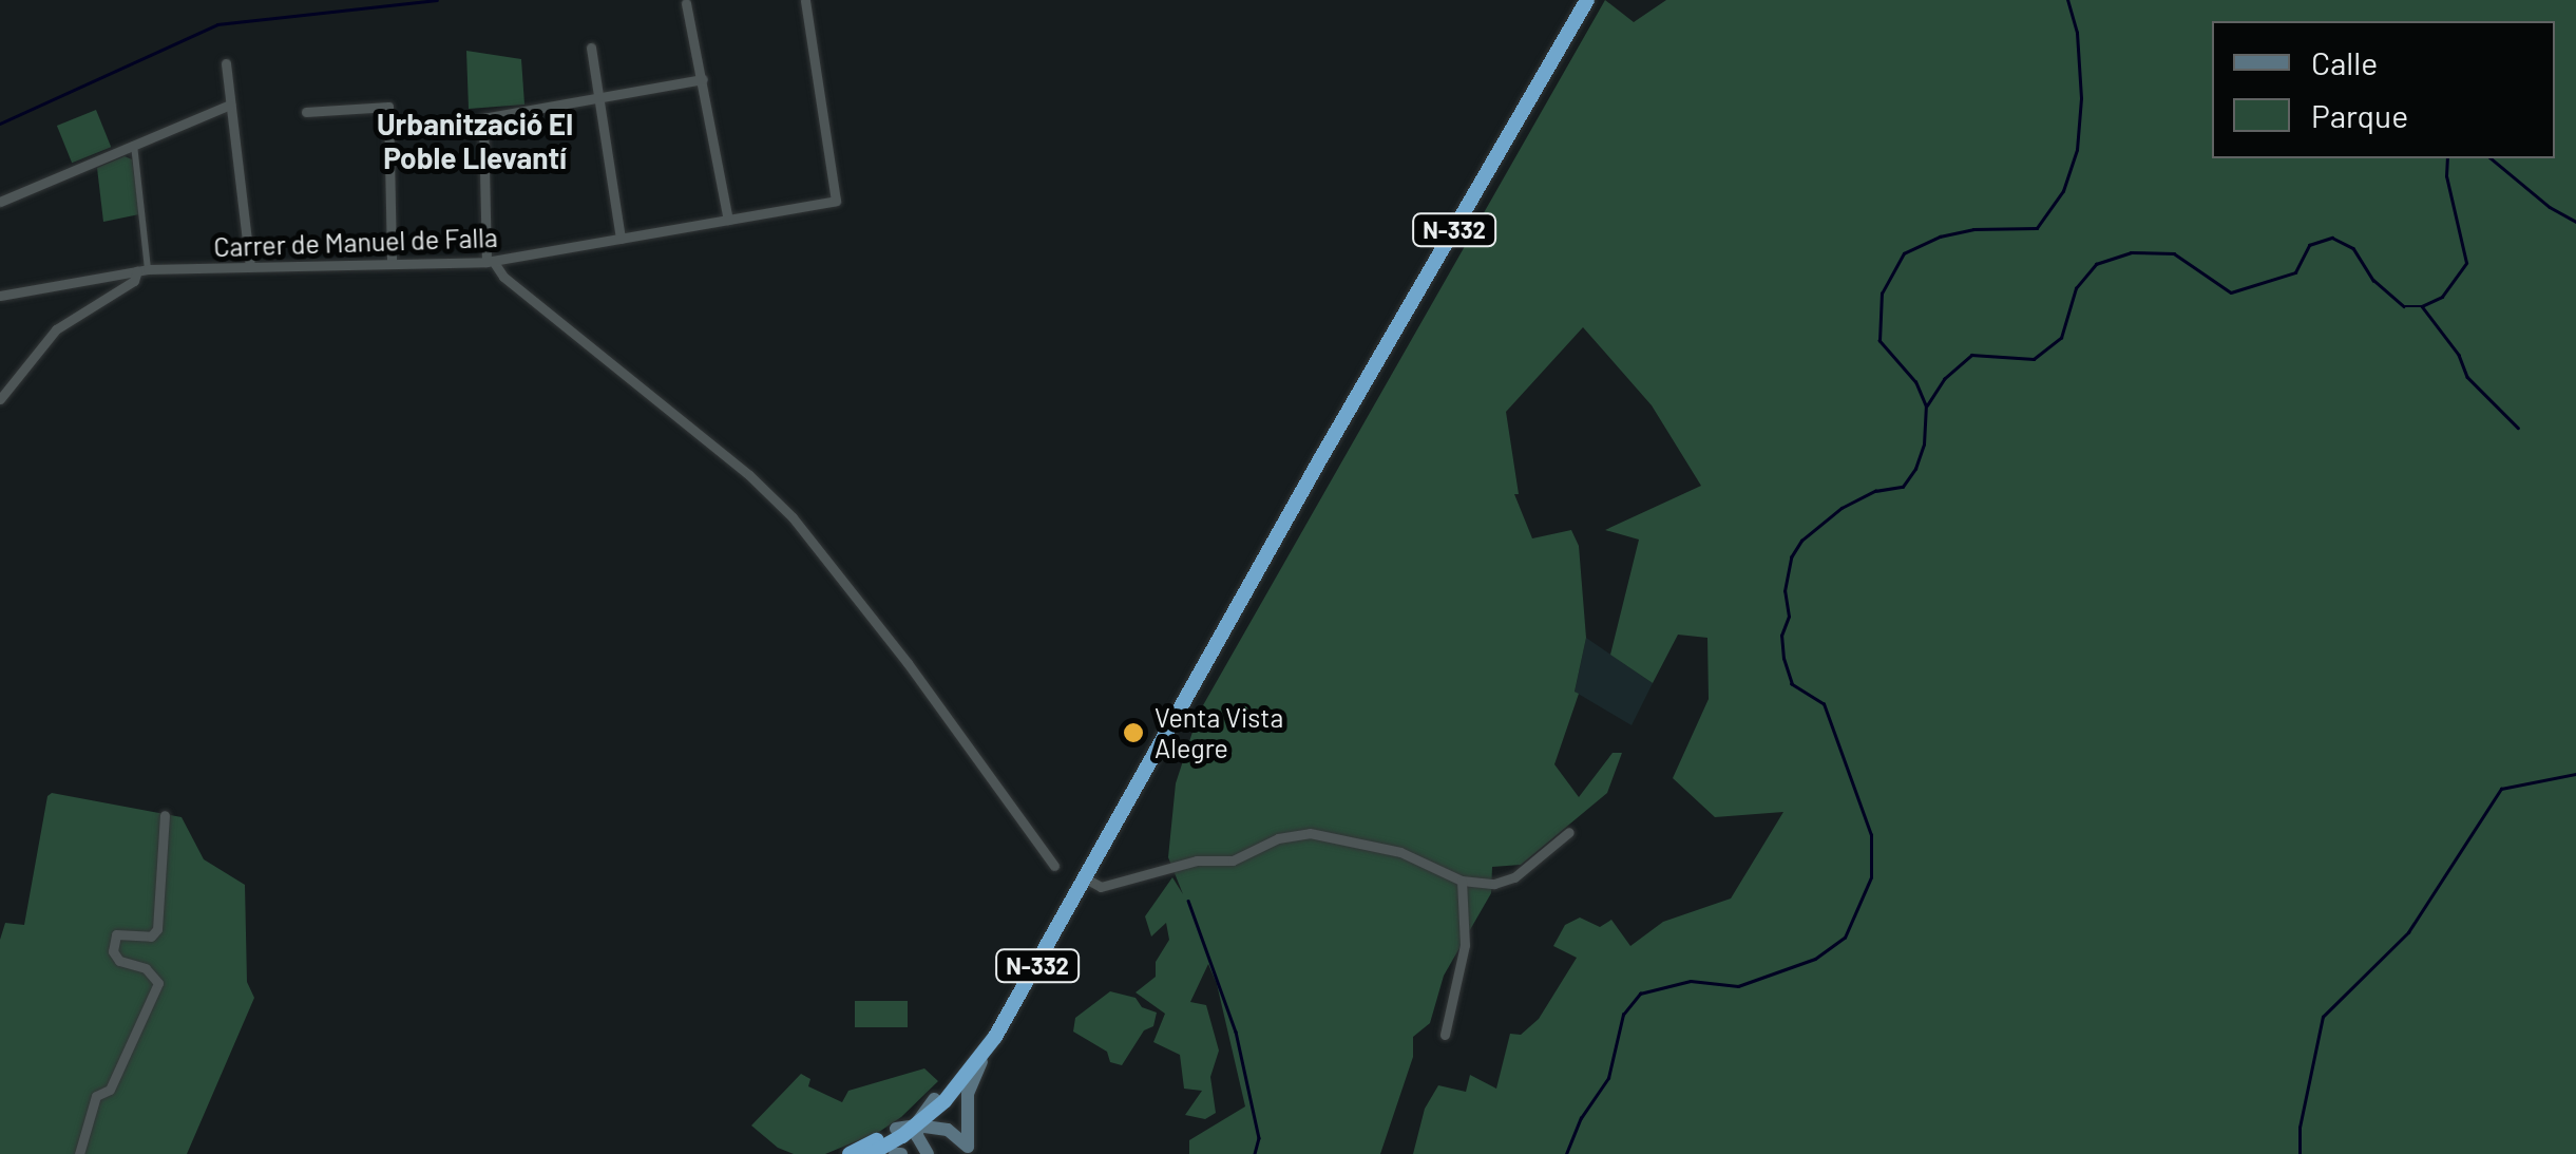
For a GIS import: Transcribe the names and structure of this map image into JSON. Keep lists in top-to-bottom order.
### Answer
{
  "streets": {
    "highway": ["N-332"],
    "street": ["Carrer de Manuel de Falla"]
  },
  "districts": ["Urbanització El Poble Llevantí"],
  "places": ["Venta Vista Alegre"],
  "legend": ["Calle", "Parque"]
}
